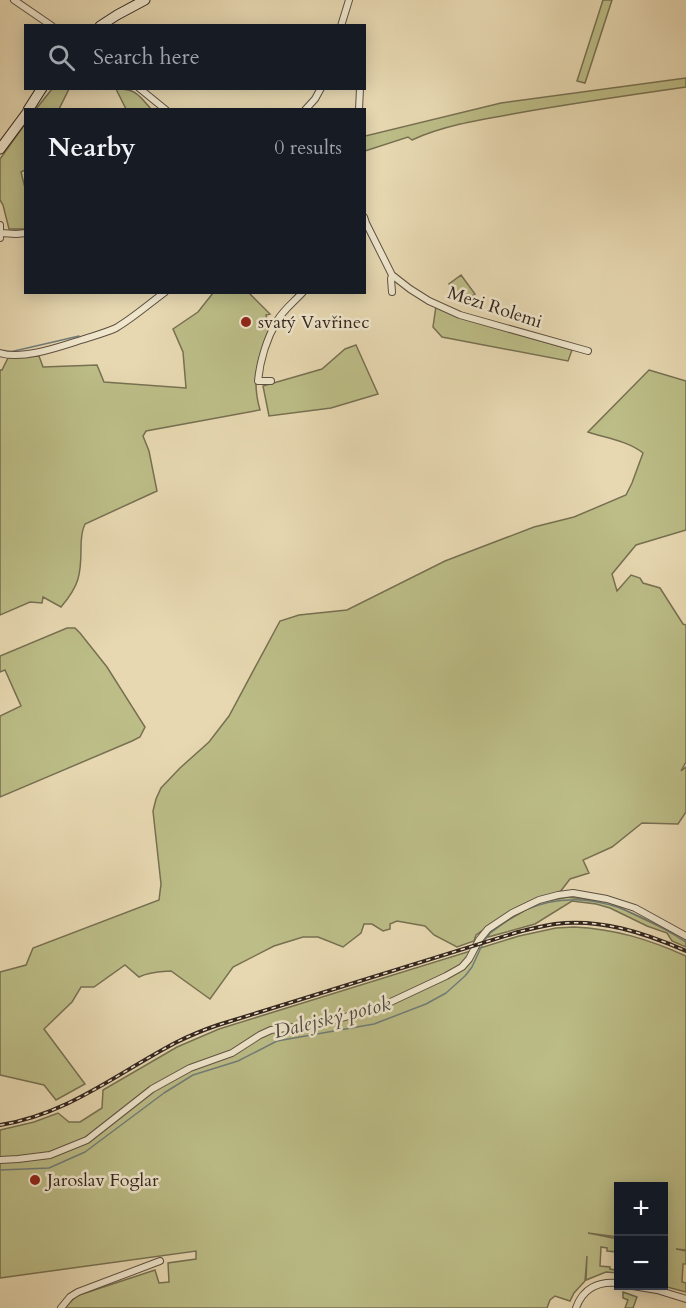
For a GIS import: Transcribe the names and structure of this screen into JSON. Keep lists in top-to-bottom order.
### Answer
{
  "streets": {
    "street": ["Mezi Rolemi"]
  },
  "water": ["Dalejský potok"],
  "places": ["svatý Vavřinec", "Jaroslav Foglar"],
  "page": {
    "search": "Search here",
    "heading": ["Nearby", "0 results"],
    "map_buttons": ["+", "−"]
  }
}
